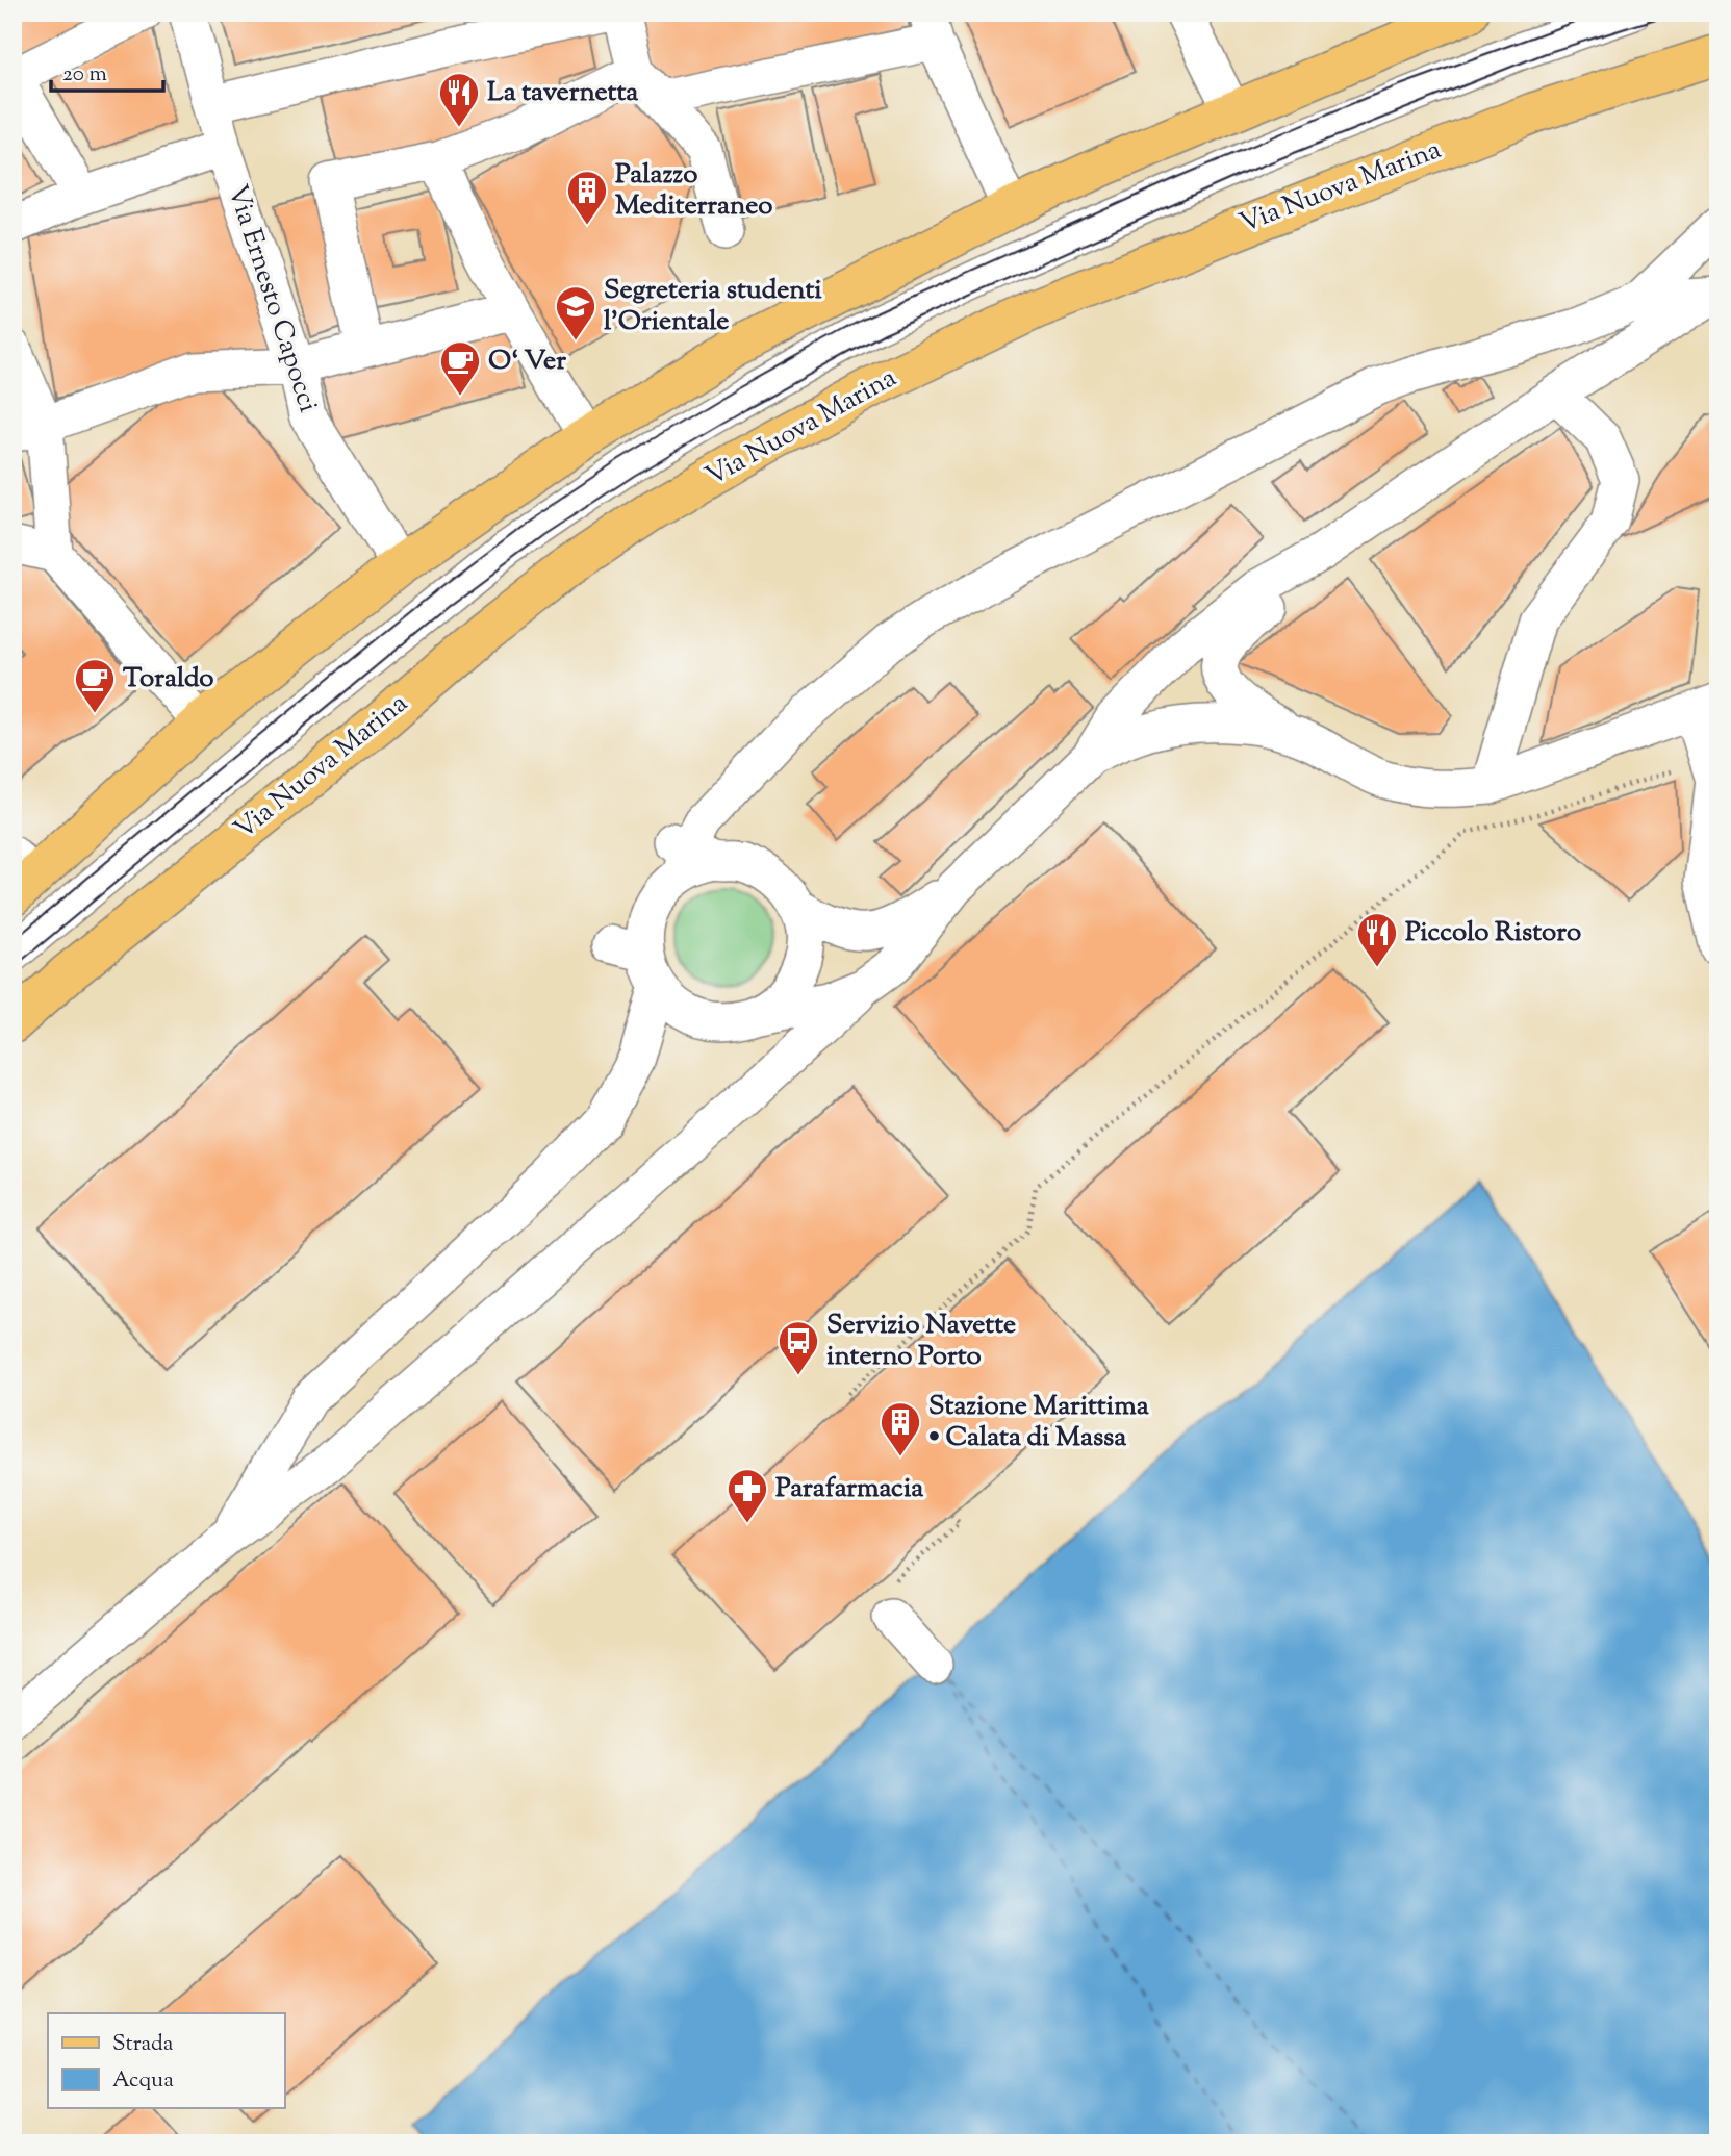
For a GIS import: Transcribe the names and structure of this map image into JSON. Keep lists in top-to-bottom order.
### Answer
{
  "streets": {
    "main road": ["Via Nuova Marina"],
    "street": ["Via Ernesto Capocci"]
  },
  "places": {
    "restaurant": ["La tavernetta", "Piccolo Ristoro"],
    "building": ["Palazzo Mediterraneo", "Stazione Marittima • Calata di Massa"],
    "school or university": ["Segreteria studenti l'Orientale"],
    "cafe": ["O‘ Ver", "Toraldo"],
    "bus stop": ["Servizio Navette interno Porto"],
    "pharmacy": ["Parafarmacia"]
  },
  "legend": ["Strada", "Acqua"],
  "scale_bar": "20 m"
}
